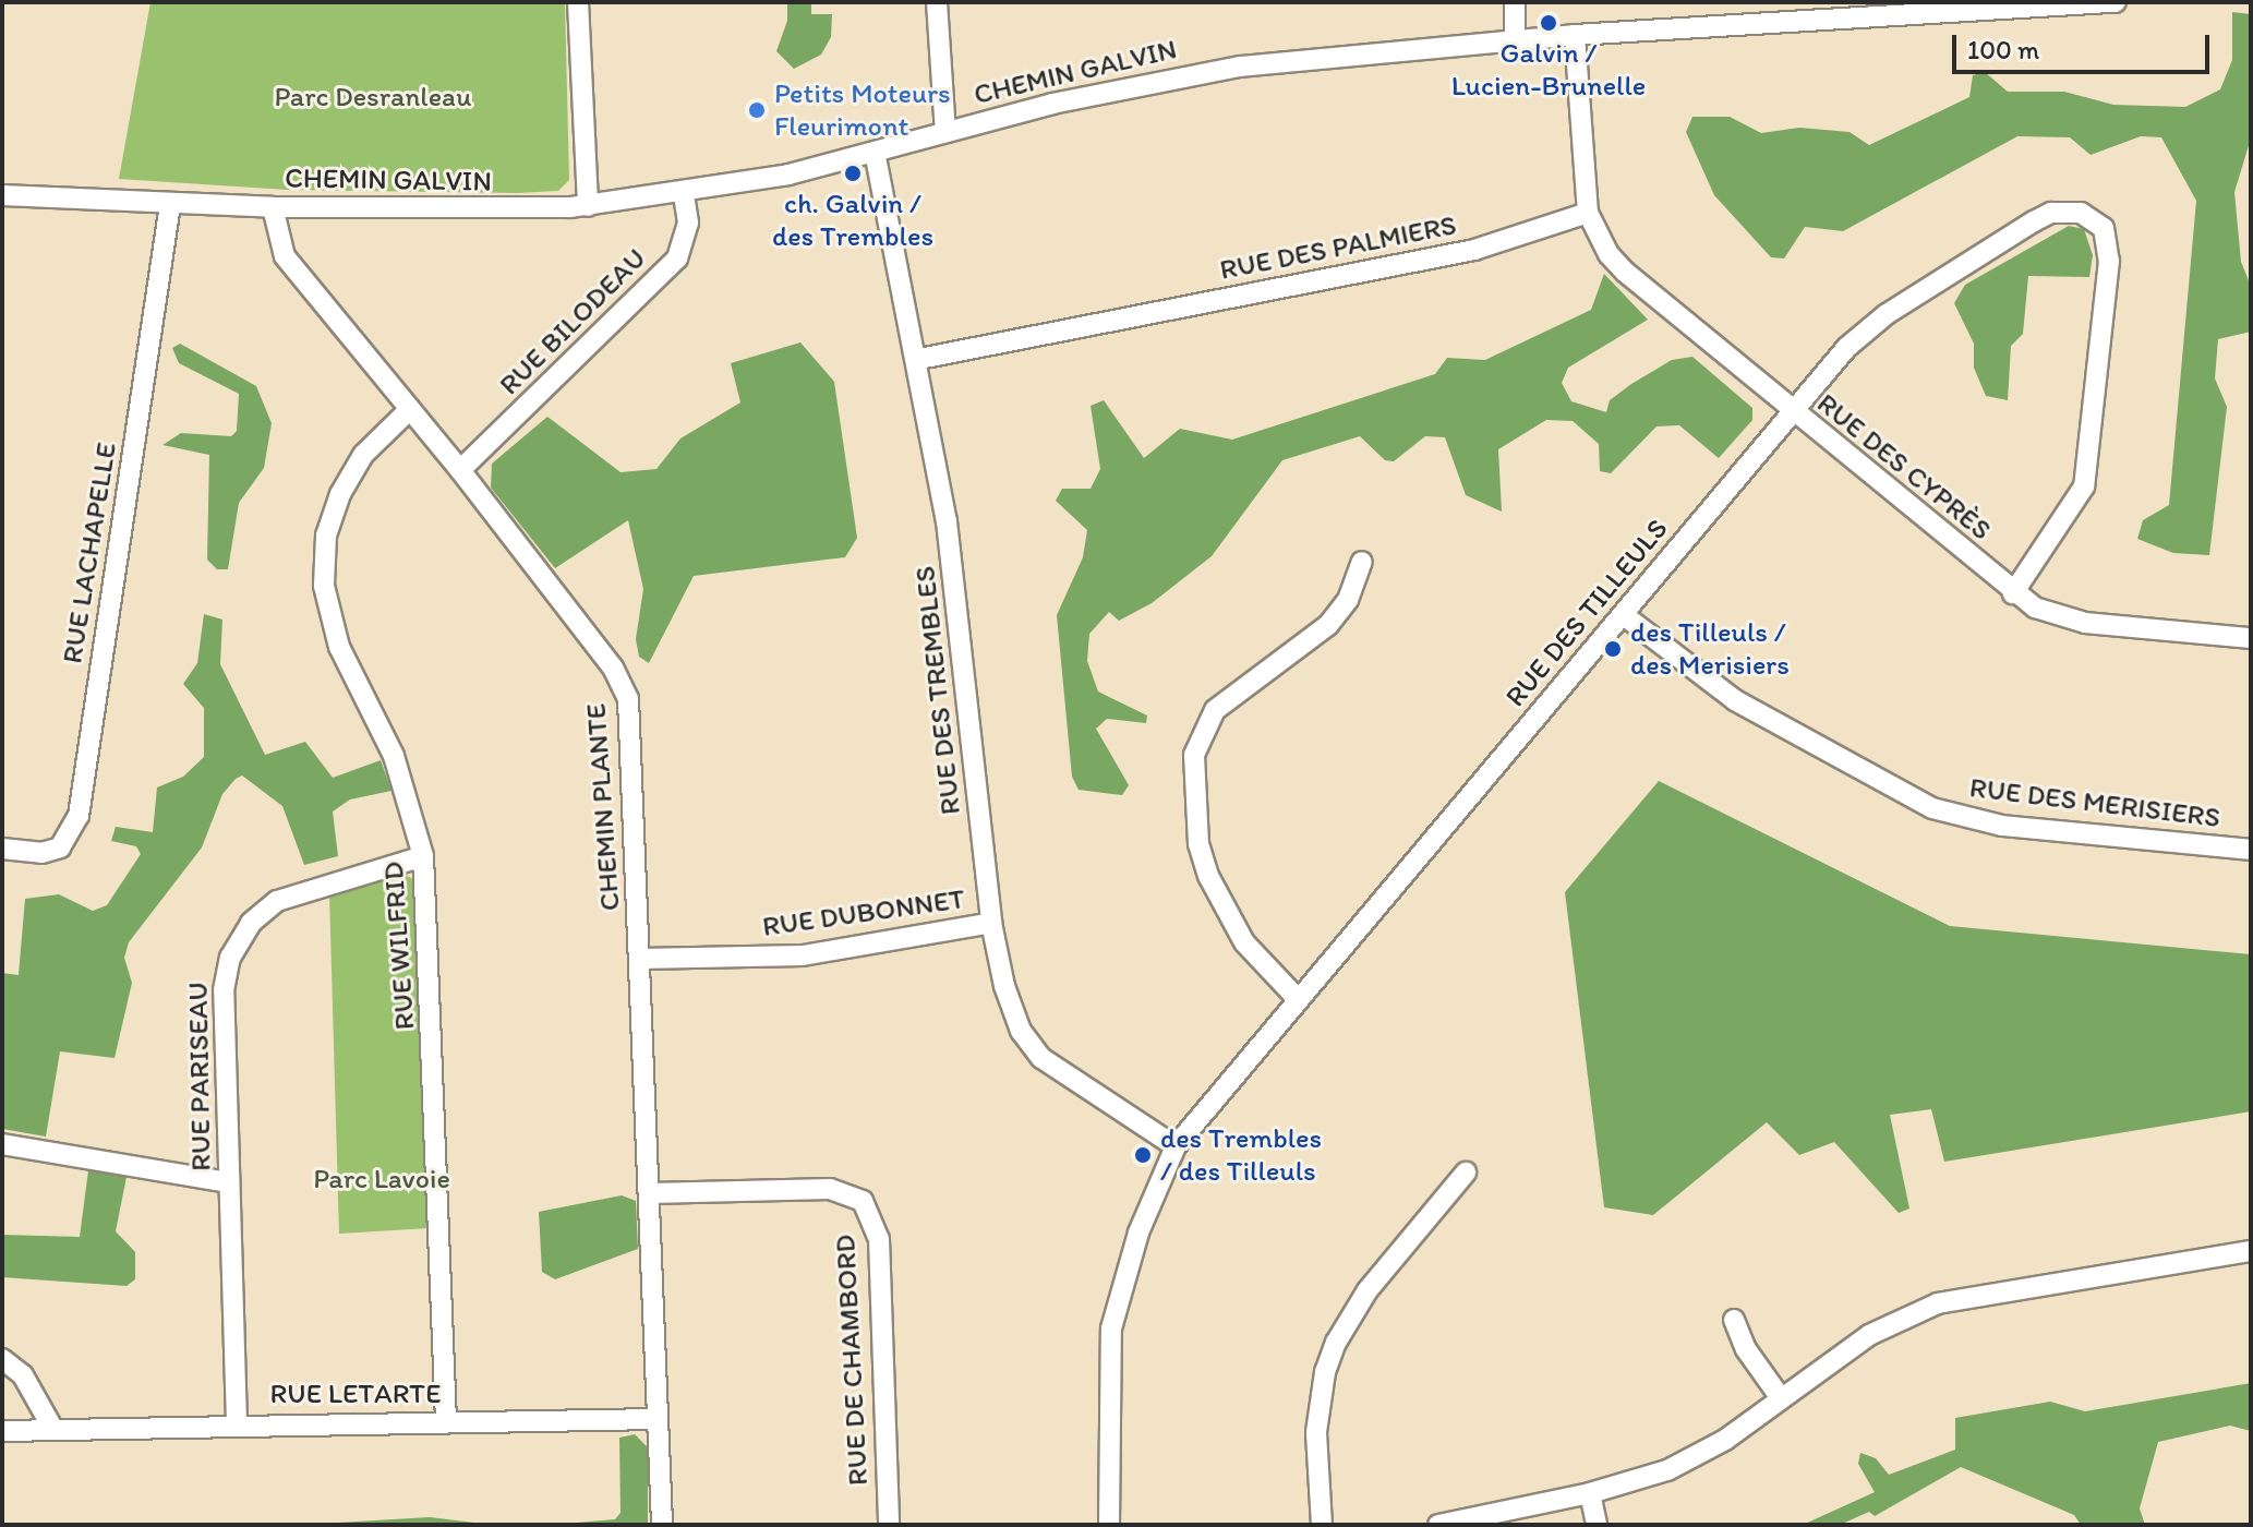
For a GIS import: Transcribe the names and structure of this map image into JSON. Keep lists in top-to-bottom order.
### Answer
{
  "streets": {
    "street": [
      "CHEMIN GALVIN",
      "RUE DES PALMIERS",
      "RUE BILODEAU",
      "RUE DES CYPRÈS",
      "RUE LACHAPELLE",
      "RUE DES TILLEULS",
      "RUE DES TREMBLES",
      "RUE DES MERISIERS",
      "CHEMIN PLANTE",
      "RUE DUBONNET",
      "RUE WILFRID",
      "RUE PARISEAU",
      "RUE DE CHAMBORD",
      "RUE LETARTE"
    ]
  },
  "crossings": [
    ["CHEMIN GALVIN", "RUE BILODEAU"],
    ["CHEMIN GALVIN", "RUE LACHAPELLE"],
    ["CHEMIN GALVIN", "RUE DES TREMBLES"],
    ["CHEMIN GALVIN", "CHEMIN PLANTE"],
    ["RUE DES PALMIERS", "RUE DES CYPRÈS"],
    ["RUE DES PALMIERS", "RUE DES TREMBLES"],
    ["RUE BILODEAU", "CHEMIN PLANTE"],
    ["RUE DES CYPRÈS", "RUE DES TILLEULS"],
    ["RUE DES TILLEULS", "RUE DES TREMBLES"],
    ["RUE DES TILLEULS", "RUE DES MERISIERS"],
    ["RUE DES TREMBLES", "RUE DUBONNET"],
    ["CHEMIN PLANTE", "RUE DUBONNET"],
    ["CHEMIN PLANTE", "RUE WILFRID"],
    ["CHEMIN PLANTE", "RUE DE CHAMBORD"],
    ["CHEMIN PLANTE", "RUE LETARTE"],
    ["RUE WILFRID", "RUE PARISEAU"],
    ["RUE WILFRID", "RUE LETARTE"],
    ["RUE PARISEAU", "RUE LETARTE"]
  ],
  "parks": ["Parc Desranleau", "Parc Lavoie"],
  "places": [
    "Galvin / Lucien-Brunelle",
    "Petits Moteurs Fleurimont",
    "ch. Galvin / des Trembles",
    "des Tilleuls / des Merisiers",
    "des Trembles / des Tilleuls"
  ],
  "scale_bar": "100 m"
}
